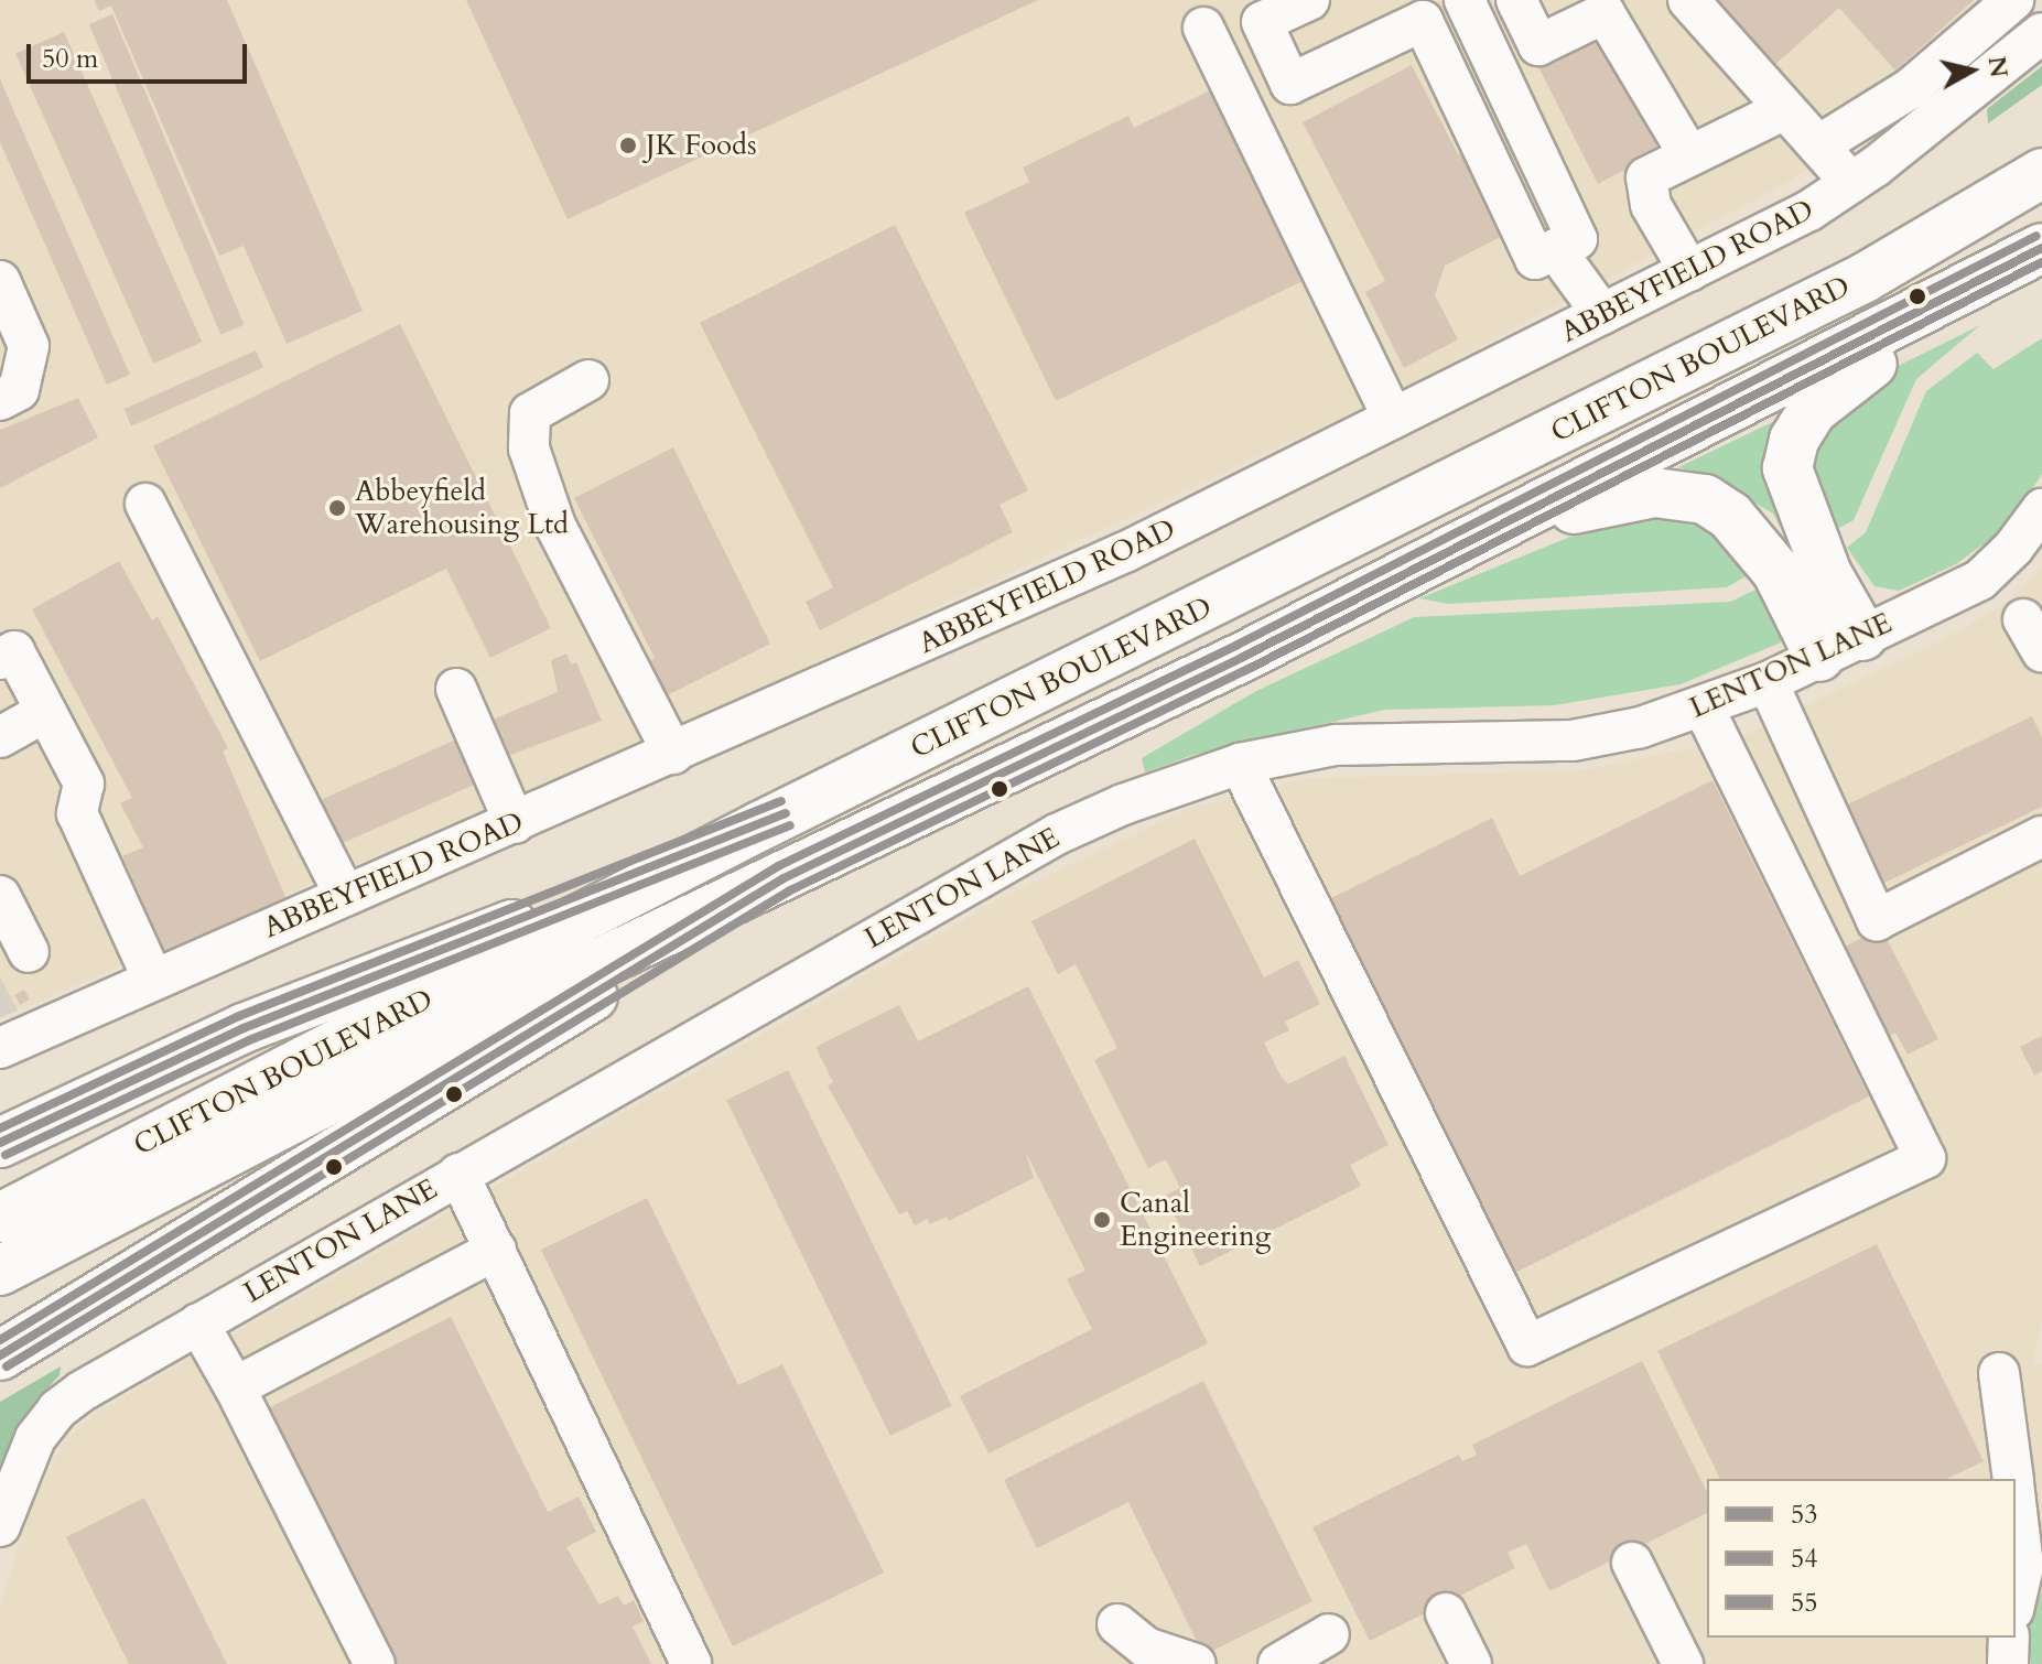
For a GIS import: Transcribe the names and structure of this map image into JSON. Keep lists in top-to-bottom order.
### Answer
{
  "streets": {
    "highway": ["CLIFTON BOULEVARD"],
    "street": ["ABBEYFIELD ROAD", "LENTON LANE"]
  },
  "places": ["JK Foods", "Abbeyfield Warehousing Ltd", "Canal Engineering"],
  "lines": ["transit line 55", "transit line 53", "transit line 54"],
  "legend": ["53", "54", "55"],
  "scale_bar": "50 m",
  "north": "right"
}
